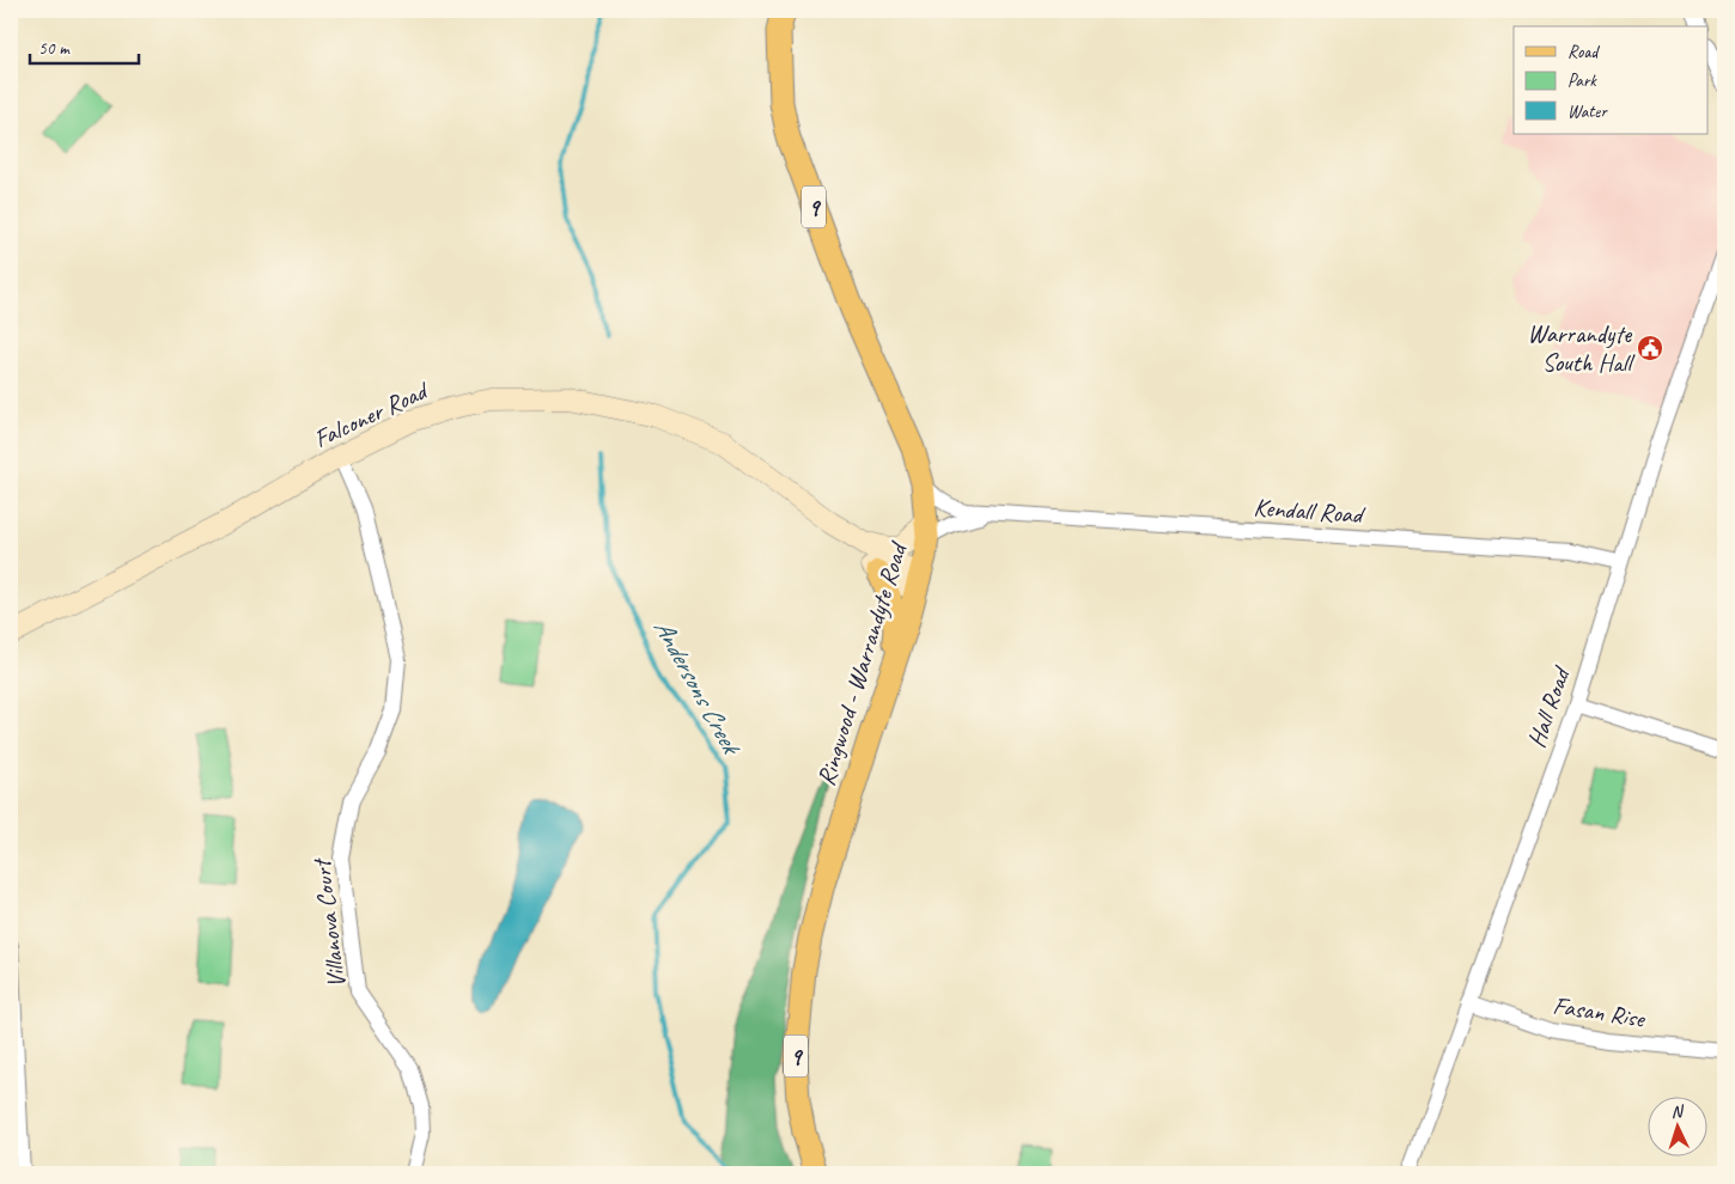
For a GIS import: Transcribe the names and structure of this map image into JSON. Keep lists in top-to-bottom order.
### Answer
{
  "streets": {
    "main road": ["9", "Falconer Road", "Ringwood - Warrandyte Road"],
    "street": [
      "Kendall Road",
      "Hall Road",
      "Villanova Court",
      "Fasan Rise"
    ]
  },
  "crossings": [
    ["Falconer Road", "Ringwood - Warrandyte Road"],
    ["Falconer Road", "Villanova Court"],
    ["Kendall Road", "Ringwood - Warrandyte Road"],
    ["Kendall Road", "Hall Road"],
    ["Hall Road", "Fasan Rise"]
  ],
  "water": ["Andersons Creek"],
  "places": {
    "public building": ["Warrandyte South Hall"]
  },
  "legend": ["Road", "Park", "Water"],
  "scale_bar": "50 m",
  "north": "top"
}
